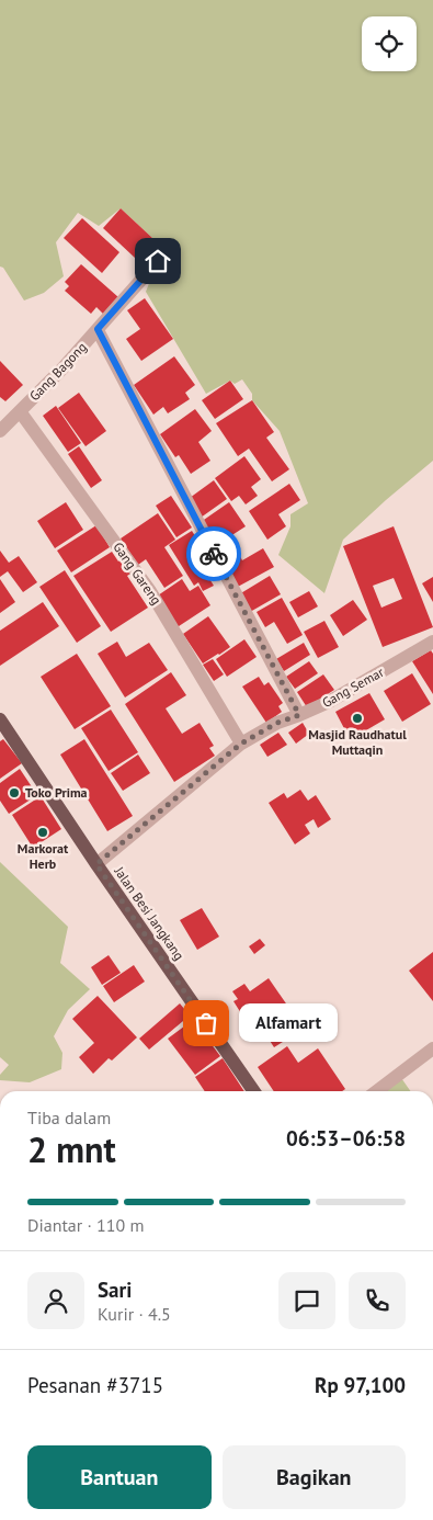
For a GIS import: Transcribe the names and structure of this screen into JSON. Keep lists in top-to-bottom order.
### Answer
{
  "streets": {
    "main road": ["Jalan Besi Jangkang"],
    "street": ["Gang Bagong", "Gang Gareng", "Gang Semar"]
  },
  "crossings": [
    ["Gang Bagong", "Gang Gareng"],
    ["Gang Gareng", "Gang Semar"],
    ["Gang Semar", "Jalan Besi Jangkang"]
  ],
  "places": [
    "Masjid Raudhatul Muttaqin",
    "Toko Prima",
    "Markorat Herb",
    "Alfamart"
  ],
  "page": {
    "bubble": "Alfamart",
    "heading": ["2 mnt", "Tiba dalam", "06:53–06:58"],
    "panel": [
      "Sari",
      "Kurir · 4.5",
      "Pesanan #3715",
      "Rp 97,100"
    ],
    "bar": "Diantar · 110 m",
    "buttons": ["Bantuan", "Bagikan"]
  }
}
